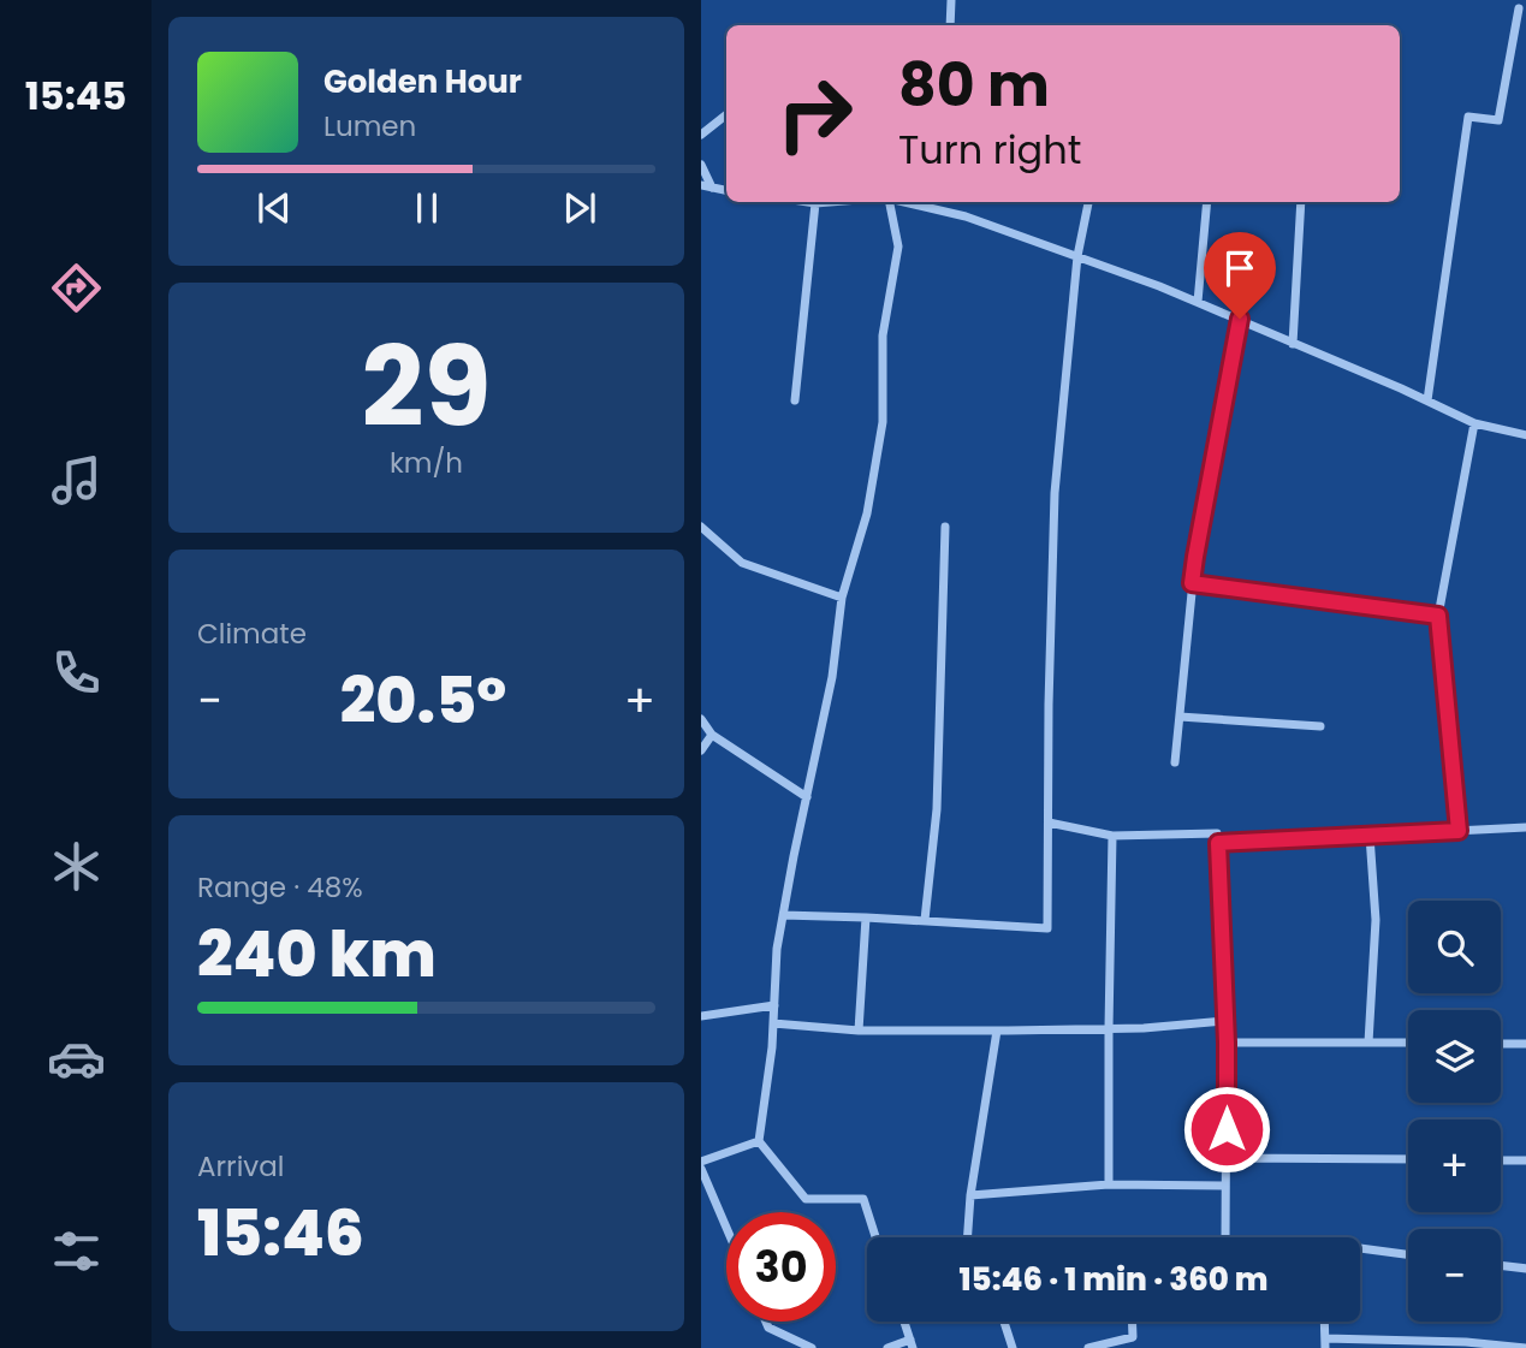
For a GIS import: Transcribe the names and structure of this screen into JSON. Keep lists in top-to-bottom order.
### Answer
{
  "page": {
    "tabs": "15:45",
    "turn": ["80 m", "Turn right"],
    "song": ["Golden Hour", "Lumen"],
    "tile": [
      ["29", "km/h"],
      "Climate",
      ["Range · 48%", "240 km"],
      ["Arrival", "15:46"]
    ],
    "heat": ["−", "20.5°", "+"],
    "map_buttons": ["+", "−"],
    "limit": "30",
    "trip": "15:46 · 1 min · 360 m"
  }
}
